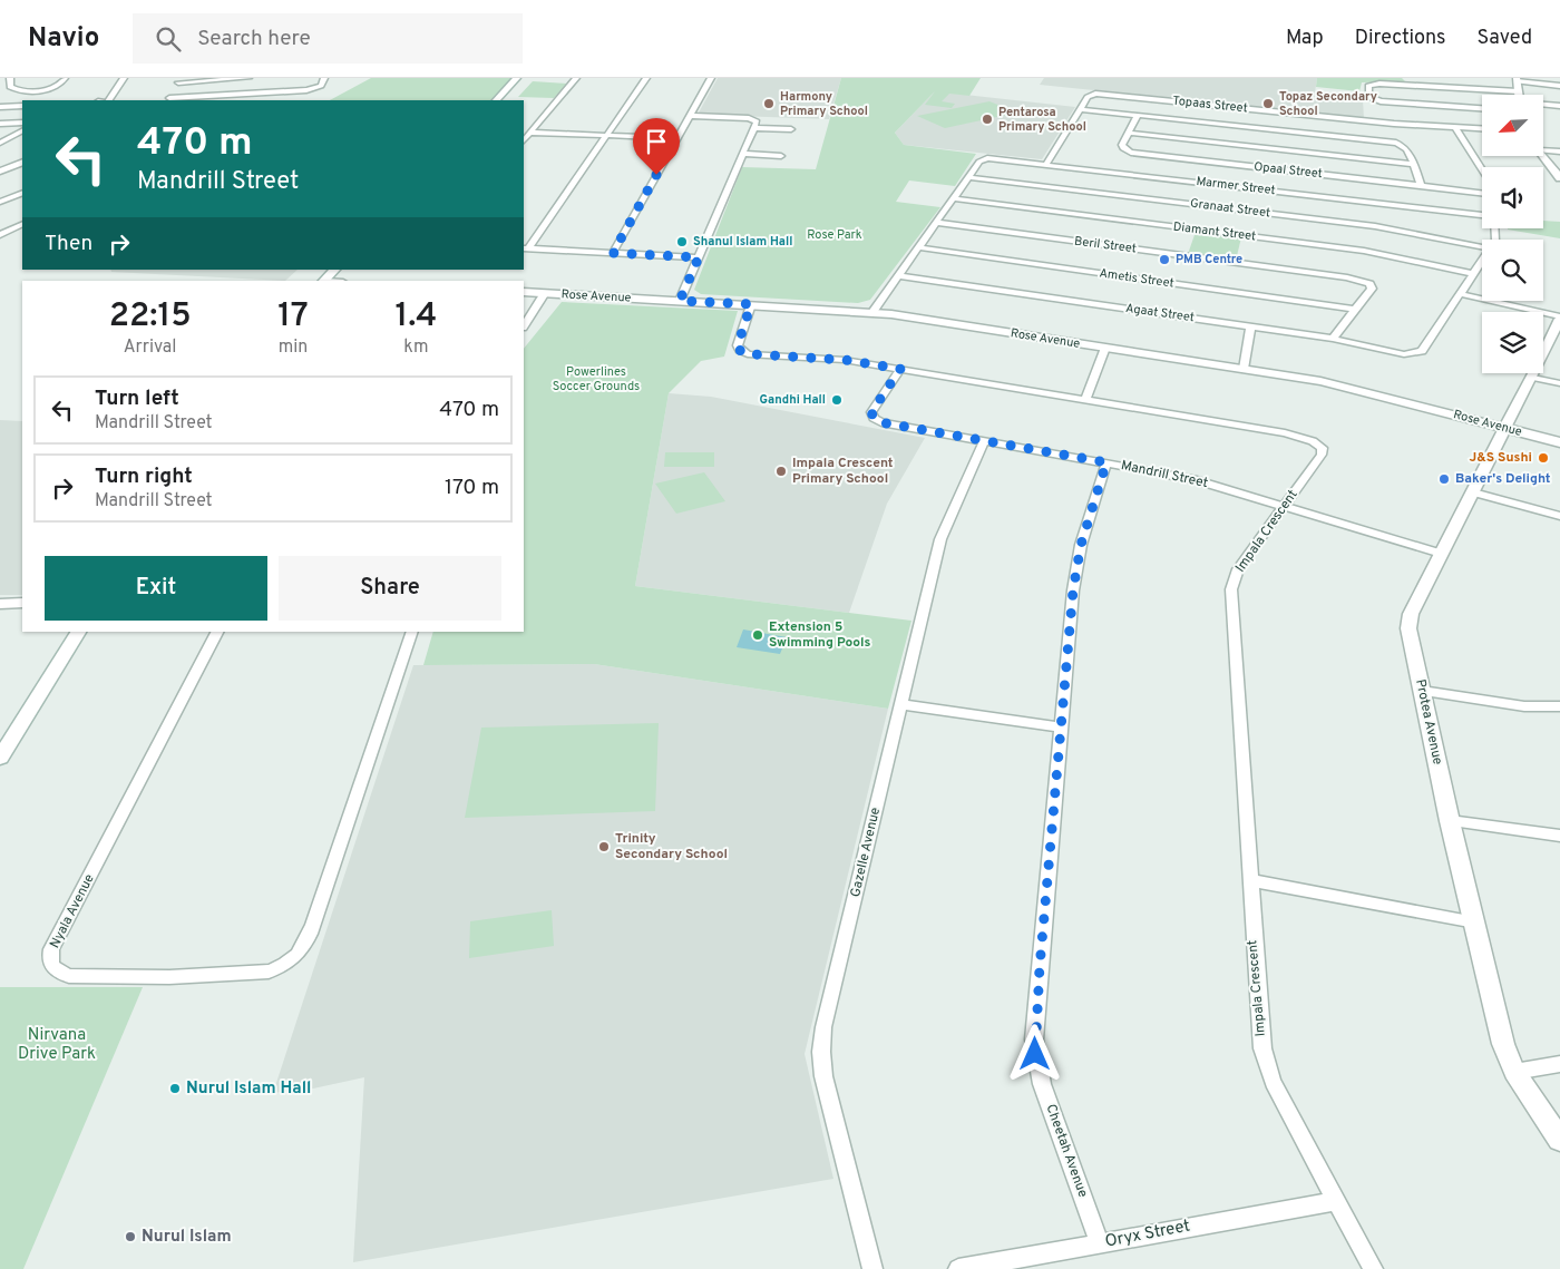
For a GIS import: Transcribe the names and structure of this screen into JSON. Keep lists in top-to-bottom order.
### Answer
{
  "streets": {
    "street": [
      "Topaas Street",
      "Opaal Street",
      "Marmer Street",
      "Granaat Street",
      "Diamant Street",
      "Beril Street",
      "Ametis Street",
      "Rose Avenue",
      "Agaat Street",
      "Mandrill Street",
      "Impala Crescent",
      "Protea Avenue",
      "Gazelle Avenue",
      "Nyala Avenue",
      "Cheetah Avenue",
      "Oryx Street"
    ]
  },
  "crossings": [
    ["Marmer Street", "Granaat Street"],
    ["Beril Street", "Ametis Street"],
    ["Beril Street", "Agaat Street"],
    ["Rose Avenue", "Impala Crescent"],
    ["Rose Avenue", "Protea Avenue"],
    ["Mandrill Street", "Impala Crescent"],
    ["Mandrill Street", "Protea Avenue"],
    ["Mandrill Street", "Gazelle Avenue"],
    ["Mandrill Street", "Cheetah Avenue"],
    ["Impala Crescent", "Oryx Street"],
    ["Cheetah Avenue", "Oryx Street"]
  ],
  "parks": ["Rose Park", "Powerlines Soccer Grounds", "Nirvana Drive Park"],
  "places": [
    "Harmony Primary School",
    "Topaz Secondary School",
    "Pentarosa Primary School",
    "Shanul Islam Hall",
    "PMB Centre",
    "Gandhi Hall",
    "J&S Sushi",
    "Impala Crescent Primary School",
    "Baker's Delight",
    "Extension 5 Swimming Pools",
    "Trinity Secondary School",
    "Nurul Islam Hall",
    "Nurul Islam"
  ],
  "north": "bottom left",
  "page": {
    "header": "Navio",
    "search": "Search here",
    "nav": ["Map", "Directions", "Saved"],
    "turn": ["470 m", "Mandrill Street"],
    "then": "Then",
    "eta": [
      "22:15",
      "Arrival",
      "17",
      "min",
      "1.4",
      "km"
    ],
    "list": [
      {
        "name": "Turn left",
        "note": "Mandrill Street",
        "value": "470 m"
      },
      {
        "name": "Turn right",
        "note": "Mandrill Street",
        "value": "170 m"
      }
    ],
    "buttons": ["Exit", "Share"]
  }
}
